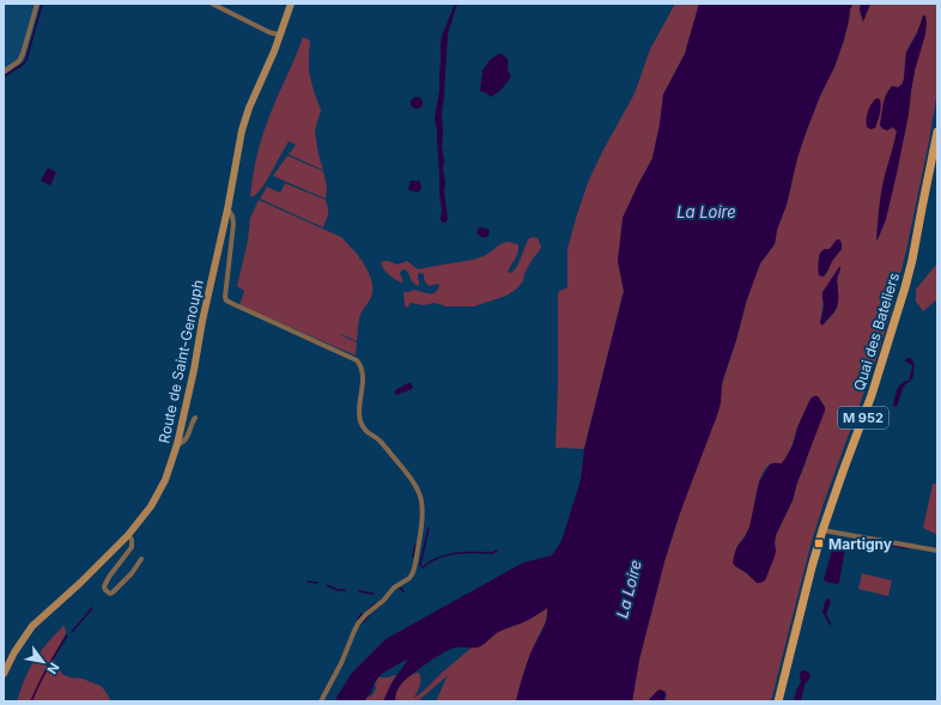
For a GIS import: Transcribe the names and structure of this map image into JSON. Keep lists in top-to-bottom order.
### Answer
{
  "streets": {
    "main road": ["Quai des Bateliers", "M 952"],
    "street": ["Route de Saint-Genouph"]
  },
  "water": ["La Loire"],
  "places": {
    "transit": ["Martigny"]
  },
  "north": "bottom right"
}
